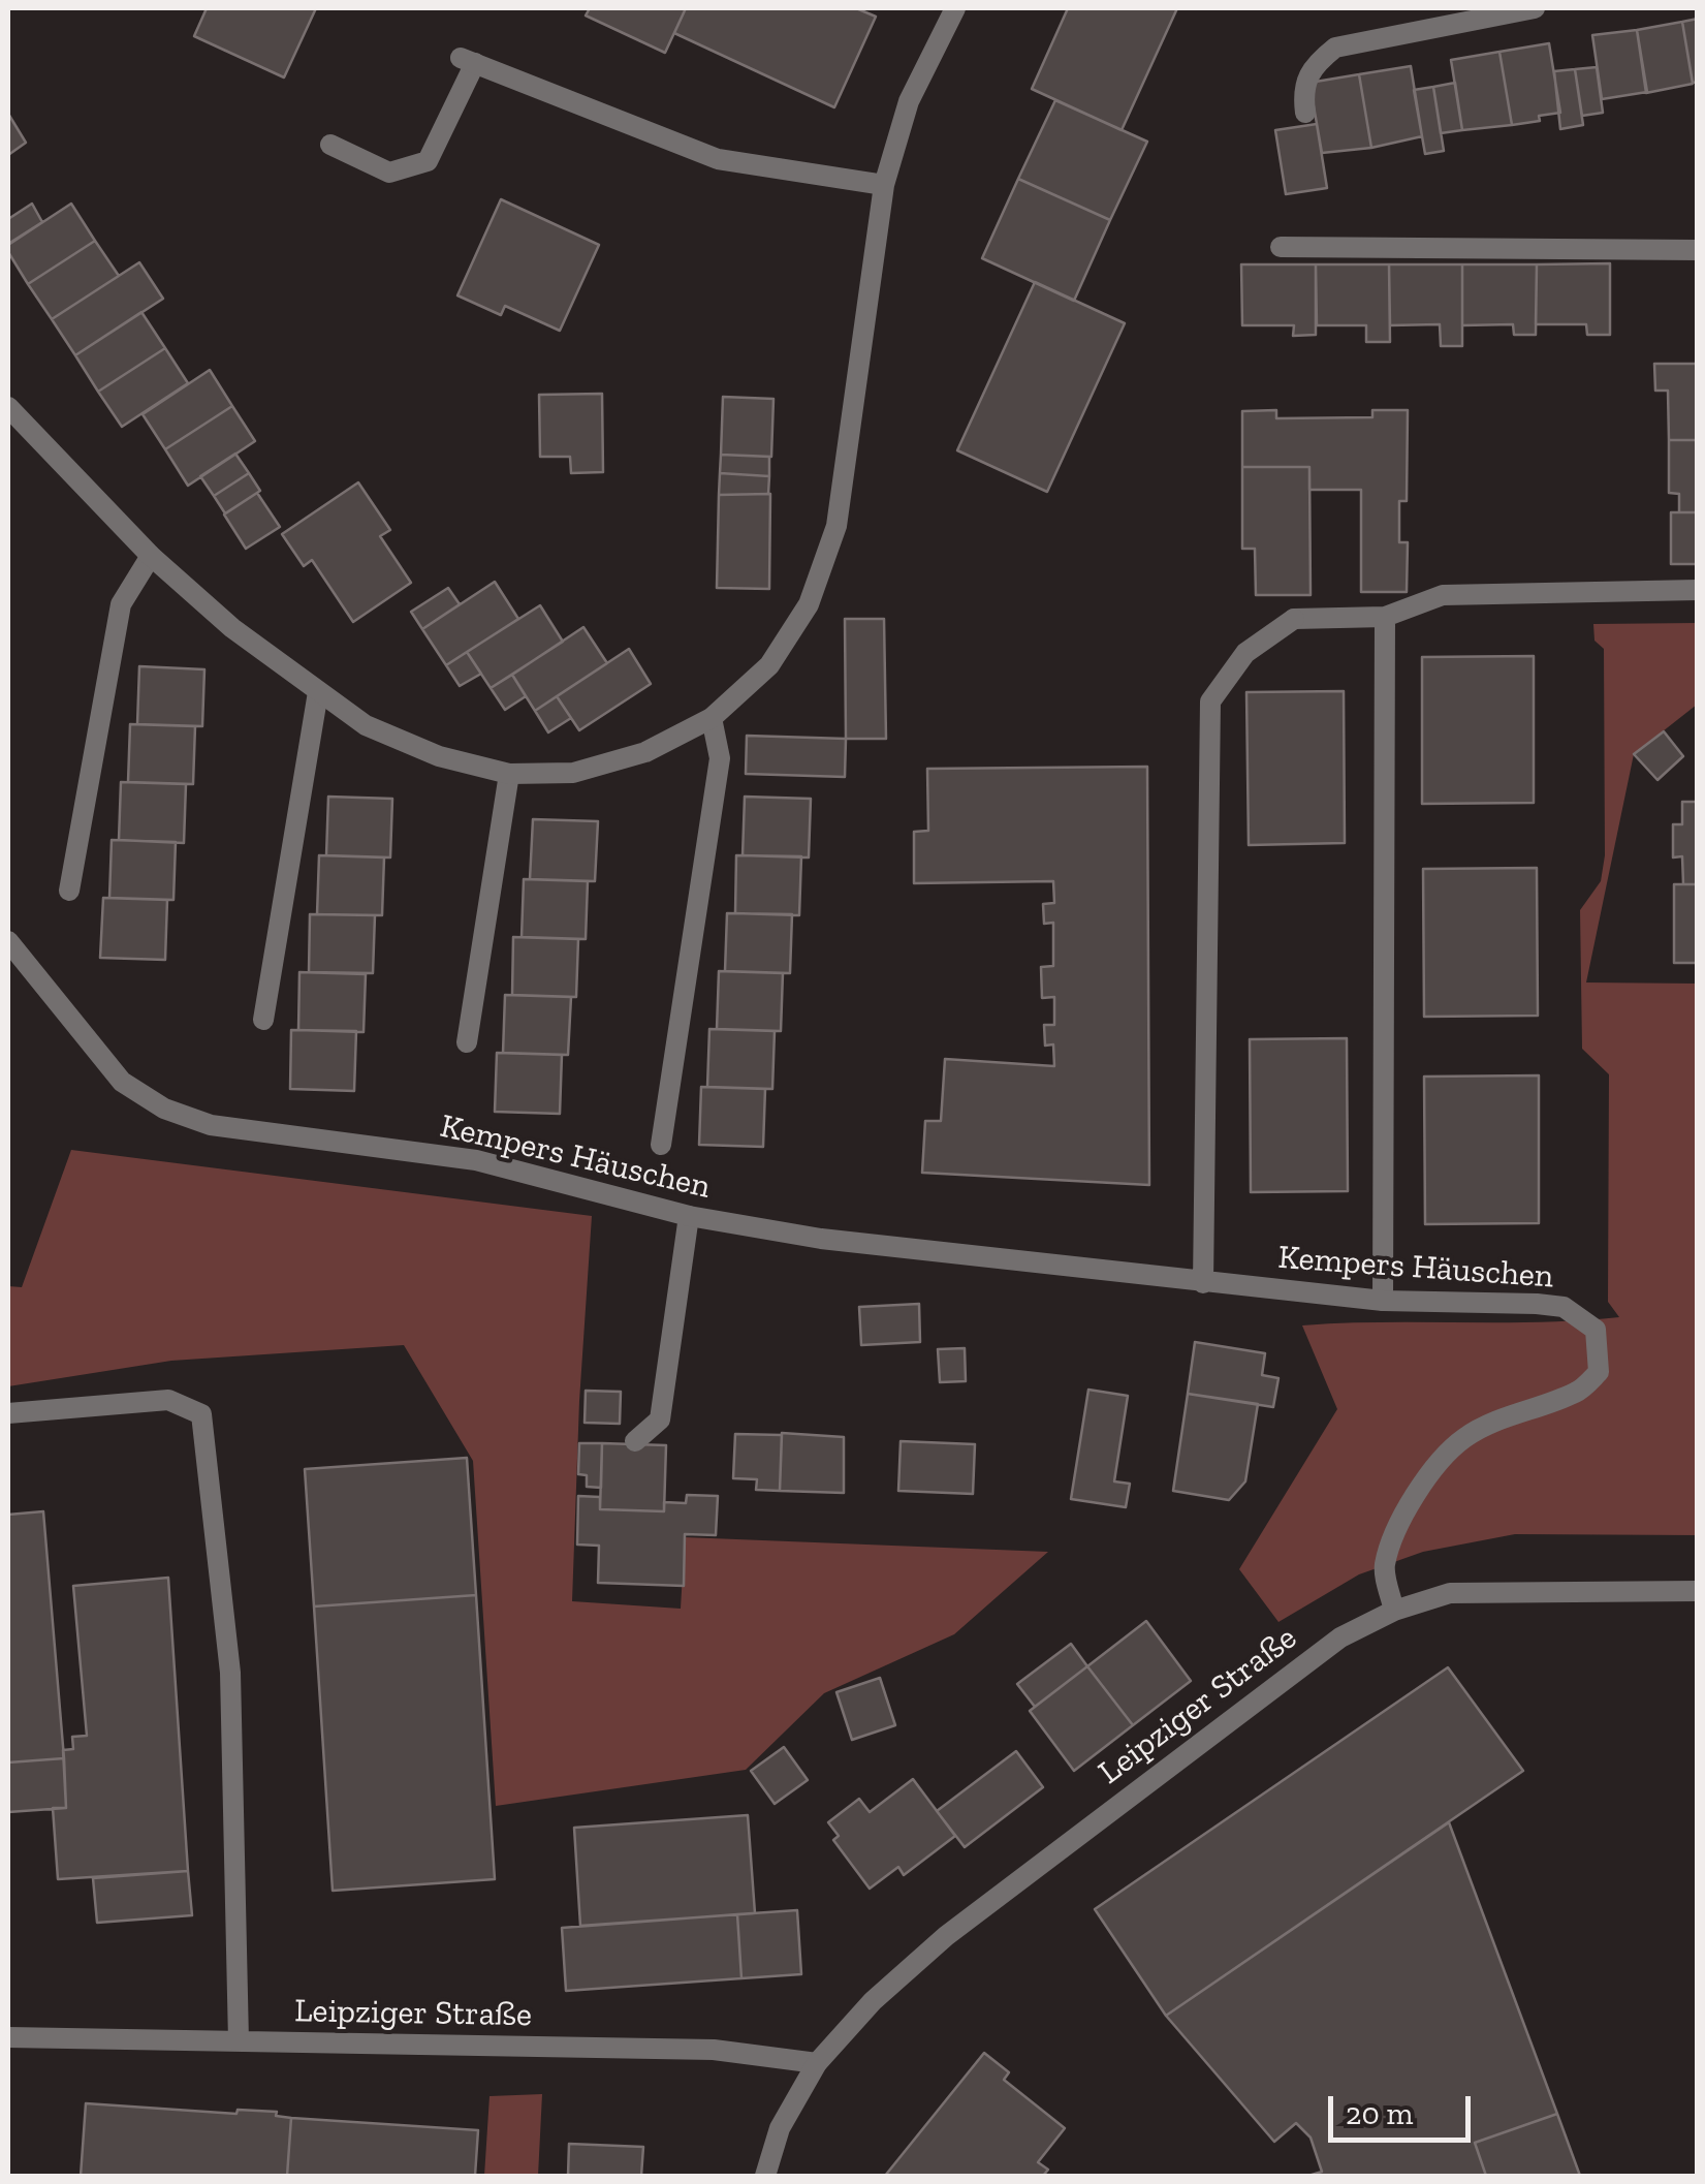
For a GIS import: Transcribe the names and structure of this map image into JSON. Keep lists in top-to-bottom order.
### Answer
{
  "streets": {
    "street": ["Kempers Häuschen", "Leipziger Straße"]
  },
  "crossings": [
    ["Kempers Häuschen", "Leipziger Straße"]
  ],
  "scale_bar": "20 m"
}
